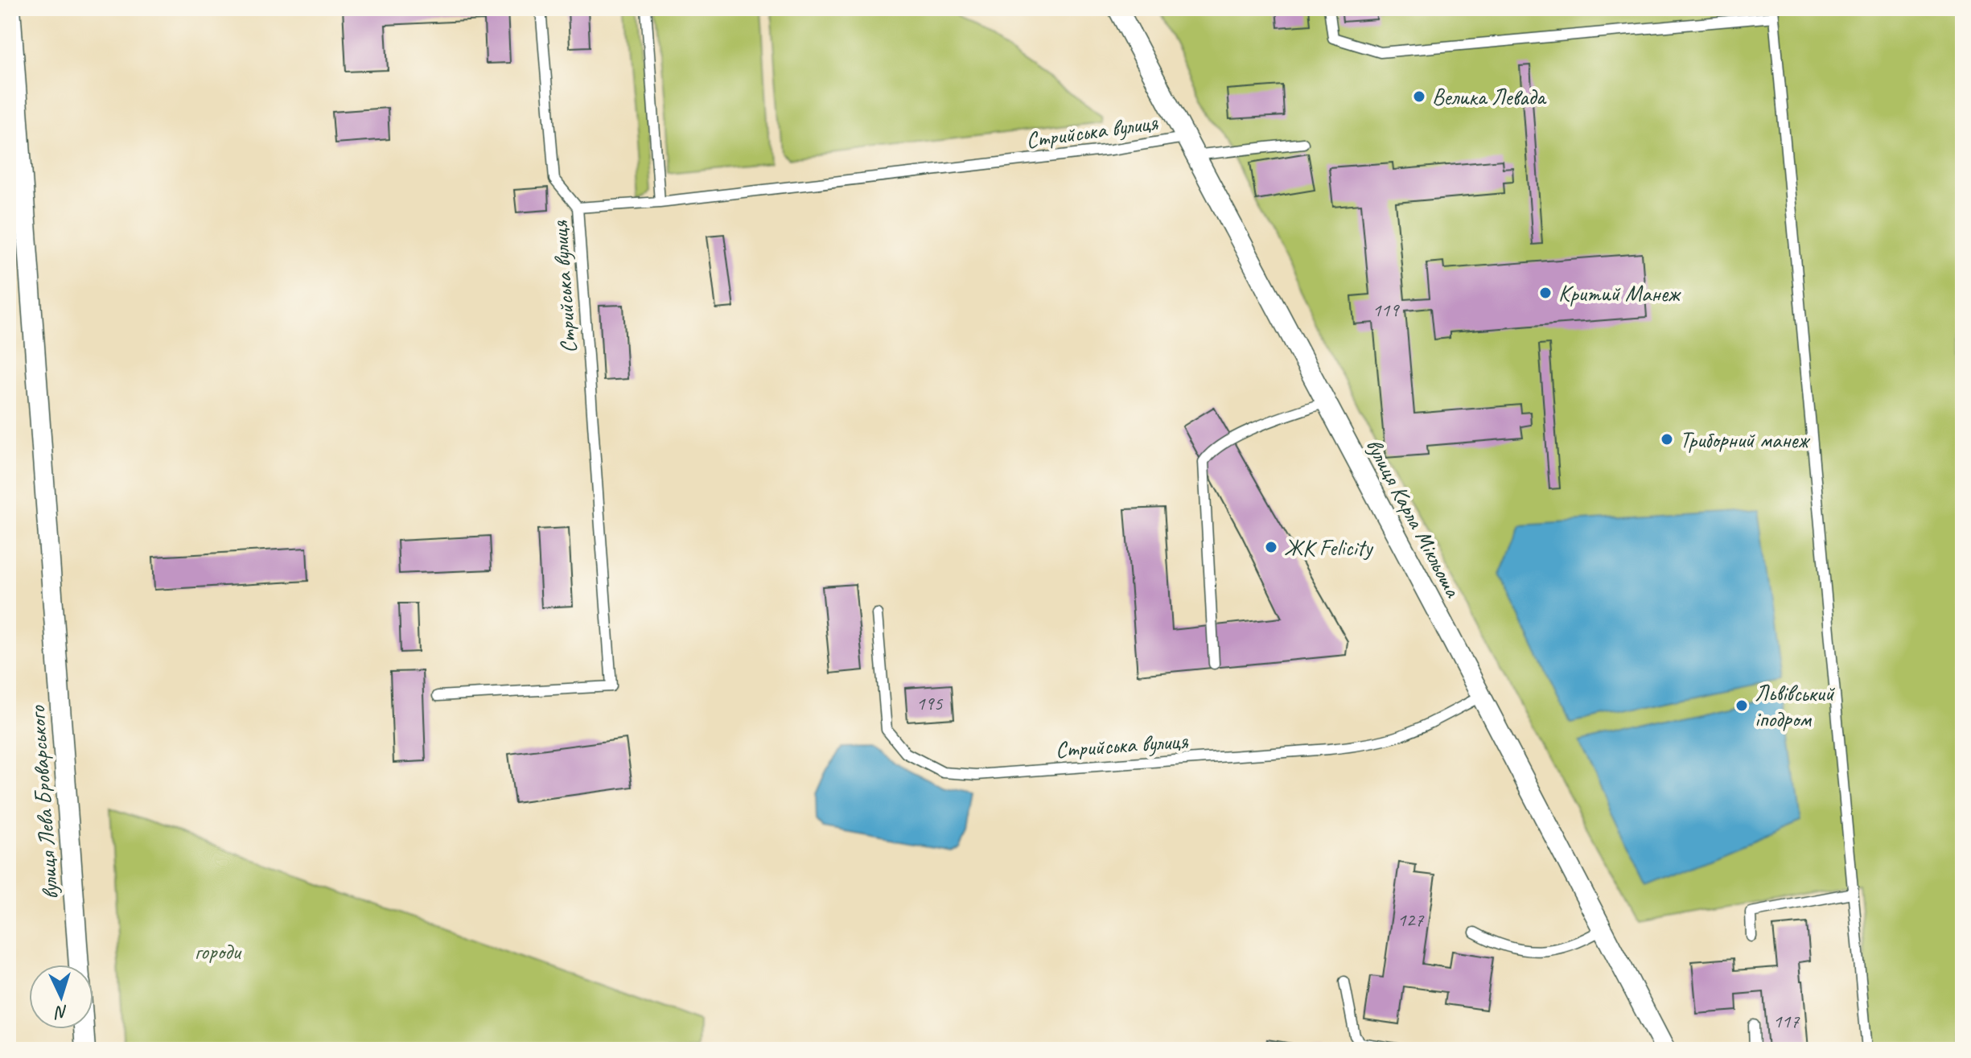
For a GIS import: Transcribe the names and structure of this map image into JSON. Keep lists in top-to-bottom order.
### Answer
{
  "streets": {
    "street": ["вулиця Карла Мікльоша", "вулиця Лева Броварського"],
    "lane": ["Стрийська вулиця"]
  },
  "crossings": [
    ["Стрийська вулиця", "вулиця Карла Мікльоша"]
  ],
  "parks": ["городи"],
  "places": [
    "Велика Левада",
    "Критий Манеж",
    "Триборний манеж",
    "ЖК Felicity",
    "Львівський іподром"
  ],
  "house_numbers": [
    "119",
    "195",
    "127",
    "117"
  ],
  "north": "bottom"
}
